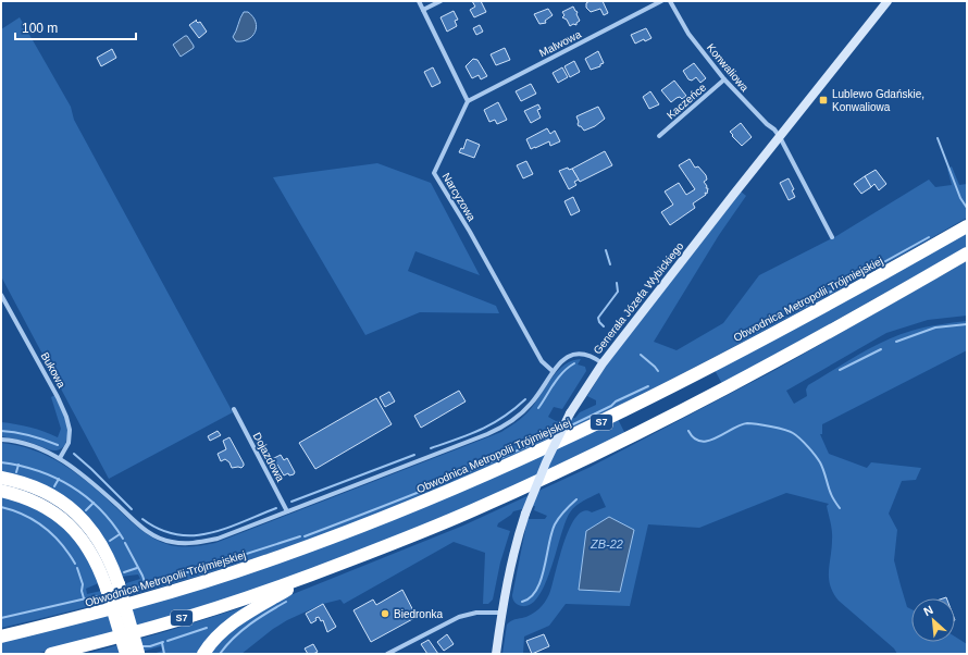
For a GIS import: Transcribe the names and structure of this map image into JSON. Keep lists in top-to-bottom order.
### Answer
{
  "streets": {
    "highway": ["Obwodnica Metropolii Trójmiejskiej", "S7"],
    "main road": ["Generała Józefa Wybickiego"],
    "street": [
      "Malwowa",
      "Konwaliowa",
      "Kaczeńce",
      "Narcyzowa",
      "Bukowa",
      "Dojazdowa"
    ]
  },
  "crossings": [
    ["Malwowa", "Narcyzowa"],
    ["Konwaliowa", "Kaczeńce"],
    ["Konwaliowa", "Generała Józefa Wybickiego"]
  ],
  "water": ["ZB-22"],
  "places": {
    "transit": ["Lublewo Gdańskie, Konwaliowa"],
    "other": ["Biedronka"]
  },
  "scale_bar": "100 m",
  "north": "top left"
}
